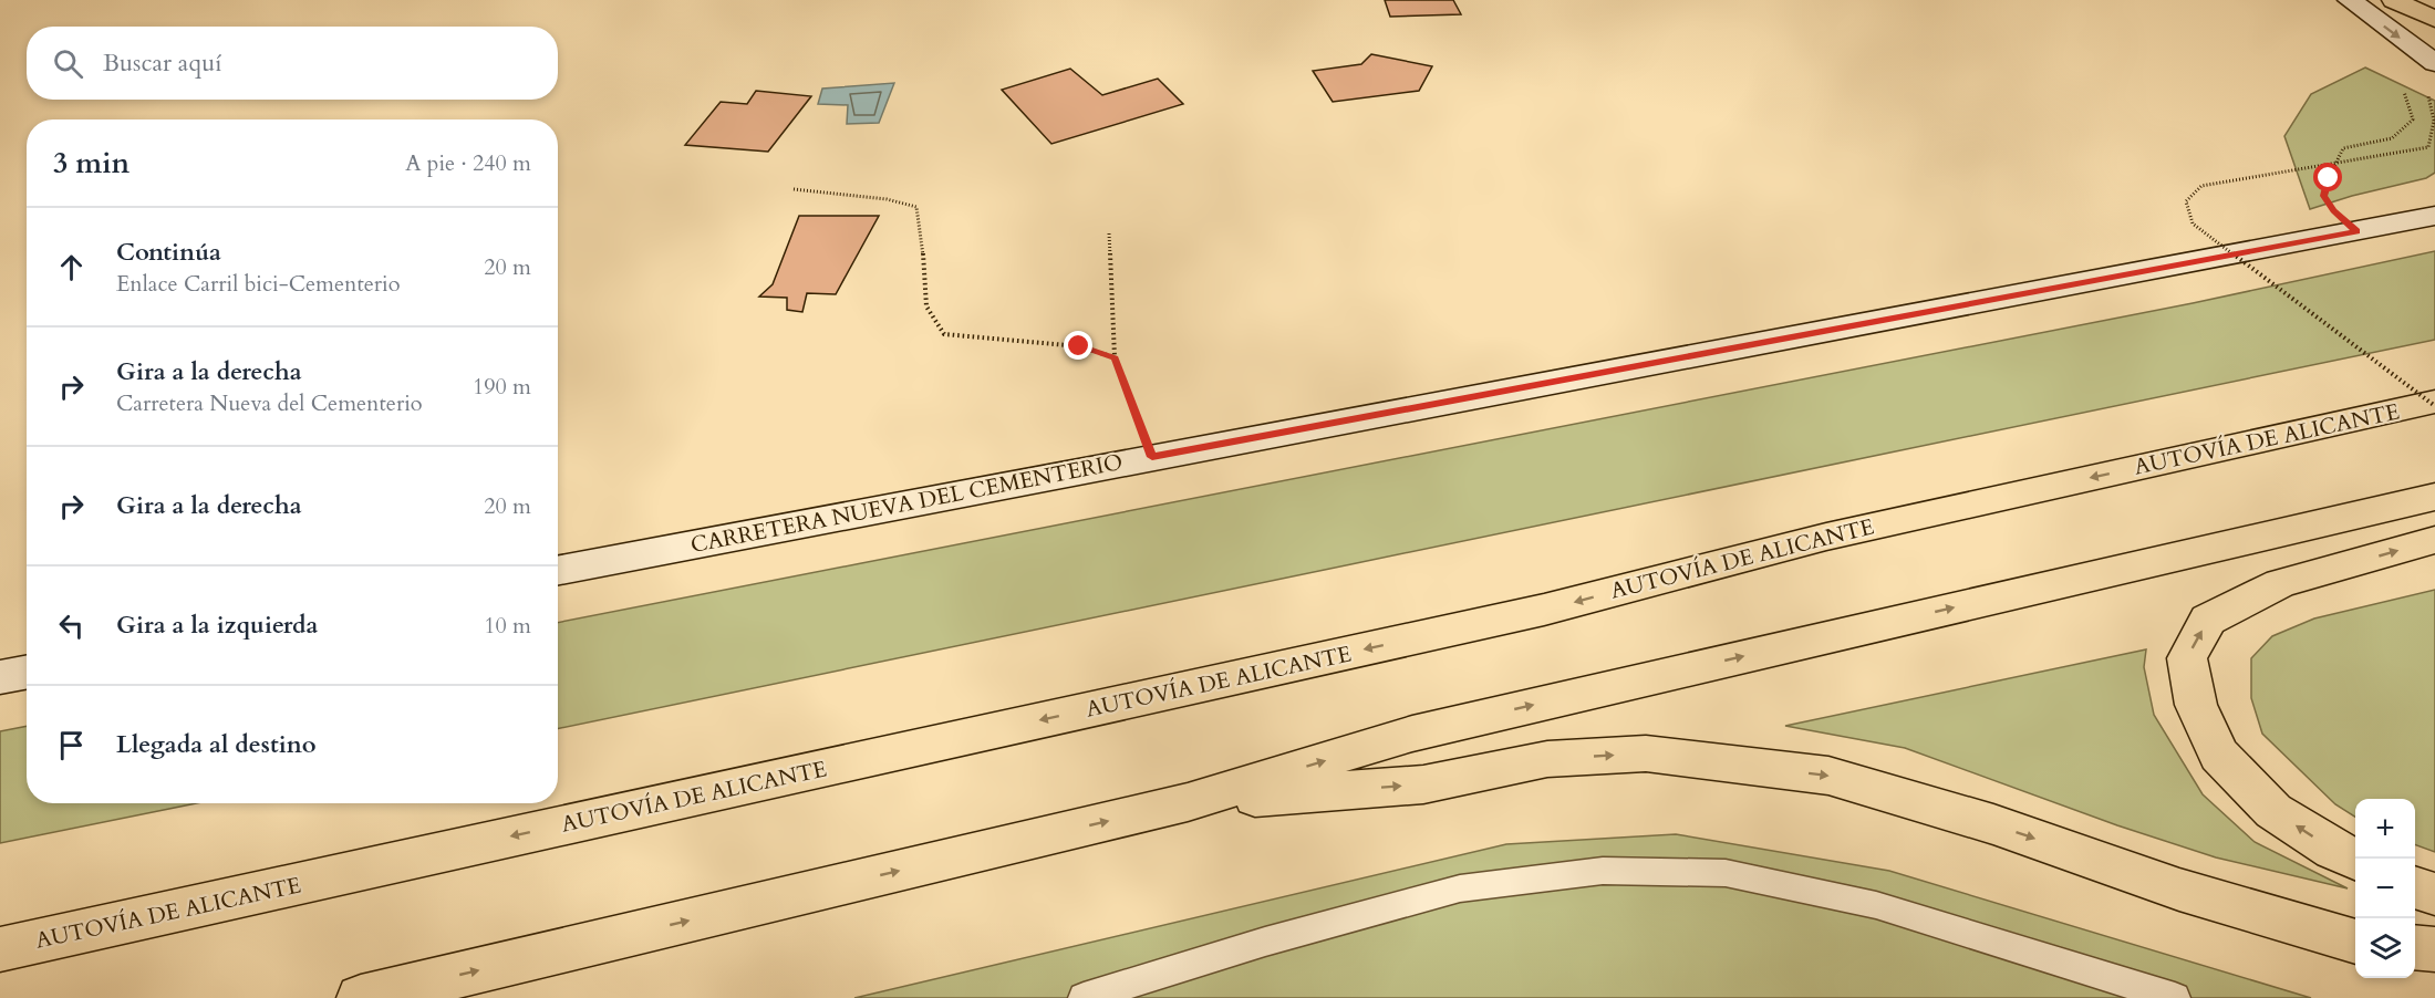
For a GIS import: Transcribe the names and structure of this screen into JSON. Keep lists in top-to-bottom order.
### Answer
{
  "streets": {
    "highway": ["AUTOVÍA DE ALICANTE"],
    "street": ["CARRETERA NUEVA DEL CEMENTERIO"]
  },
  "page": {
    "search": "Buscar aquí",
    "heading": ["3 min", "A pie · 240 m"],
    "list": [
      ["Continúa", "Enlace Carril bici-Cementerio", "20 m"],
      ["Gira a la derecha", "Carretera Nueva del Cementerio", "190 m"],
      ["Gira a la derecha", "20 m"],
      ["Gira a la izquierda", "10 m"],
      "Llegada al destino"
    ],
    "map_buttons": ["+", "−"]
  }
}
